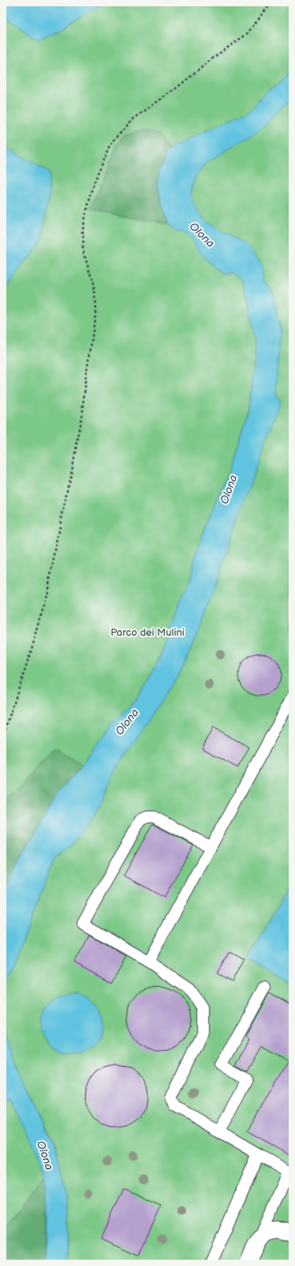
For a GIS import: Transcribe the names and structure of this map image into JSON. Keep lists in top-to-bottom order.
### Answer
{
  "water": ["Olona"],
  "parks": ["Parco dei Mulini"]
}
